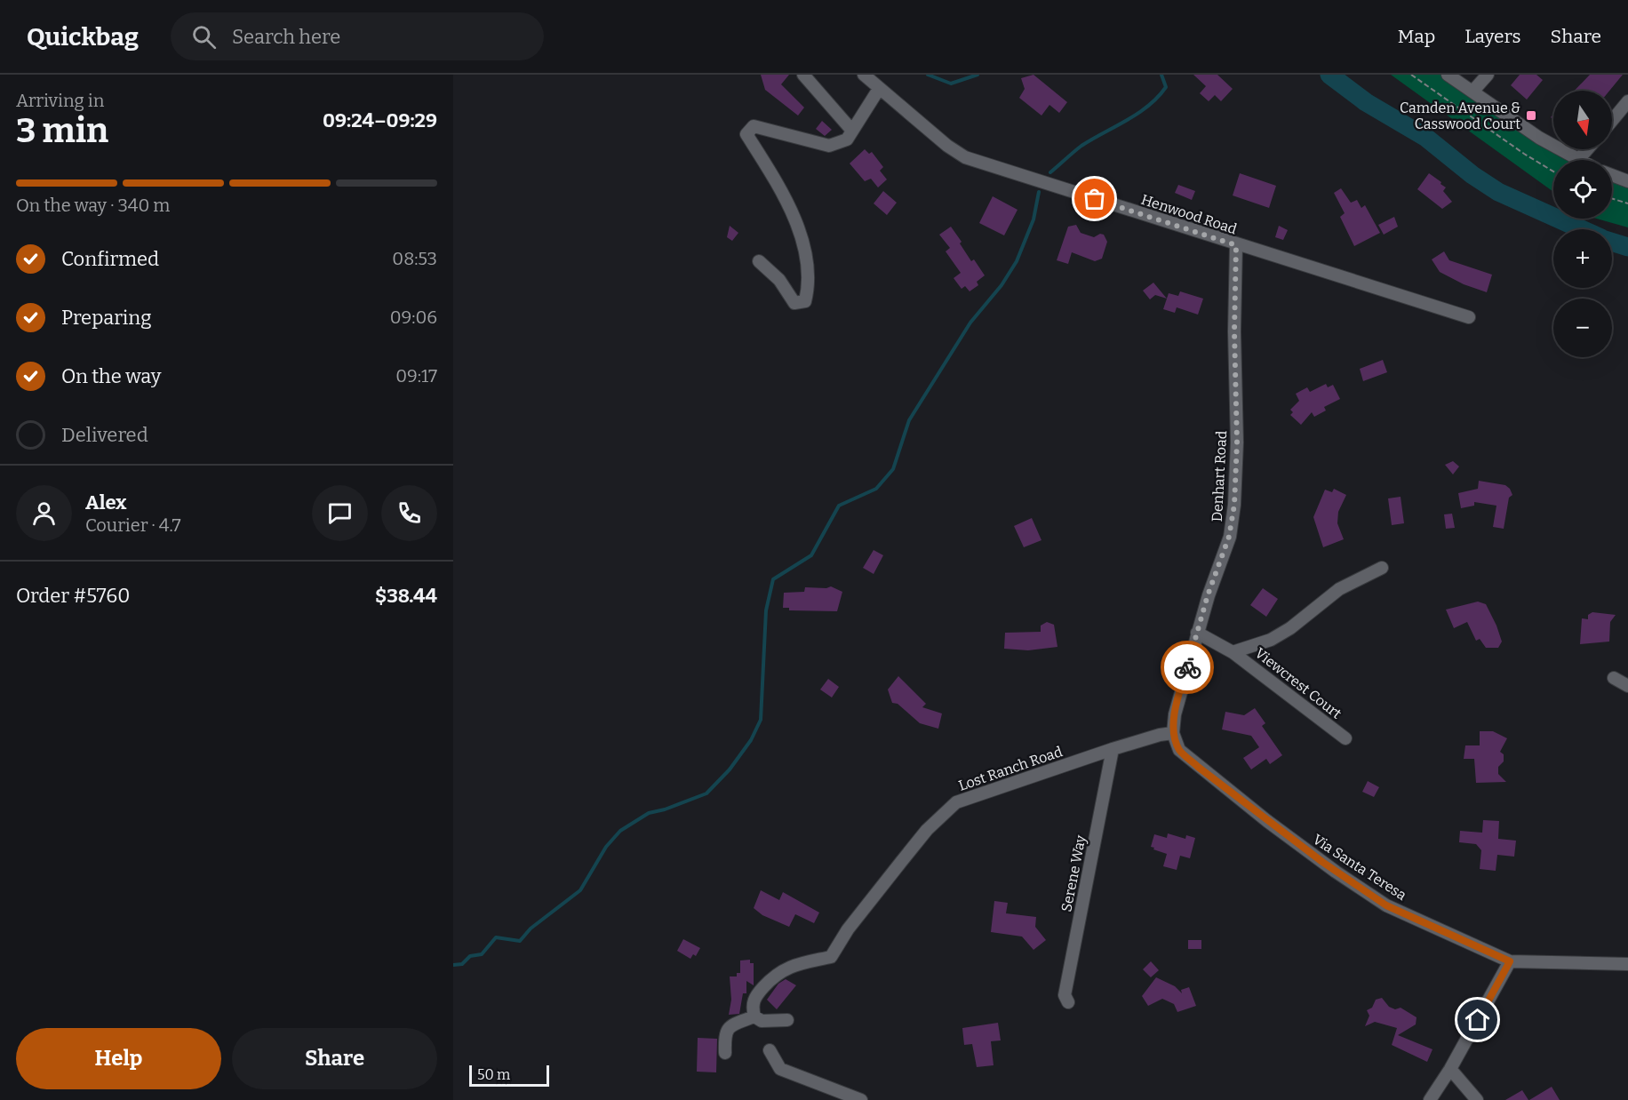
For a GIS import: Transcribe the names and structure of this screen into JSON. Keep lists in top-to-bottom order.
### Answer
{
  "streets": {
    "street": [
      "Henwood Road",
      "Denhart Road",
      "Viewcrest Court",
      "Lost Ranch Road",
      "Via Santa Teresa",
      "Serene Way"
    ]
  },
  "crossings": [
    ["Henwood Road", "Denhart Road"],
    ["Denhart Road", "Viewcrest Court"],
    ["Denhart Road", "Lost Ranch Road"],
    ["Denhart Road", "Via Santa Teresa"],
    ["Lost Ranch Road", "Via Santa Teresa"],
    ["Lost Ranch Road", "Serene Way"]
  ],
  "places": {
    "transit": ["Camden Avenue & Casswood Court"]
  },
  "scale_bar": "50 m",
  "north": "bottom",
  "page": {
    "header": "Quickbag",
    "search": "Search here",
    "nav": ["Map", "Layers", "Share"],
    "heading": ["3 min", "Arriving in", "09:24–09:29"],
    "panel": [
      "Alex",
      "Courier · 4.7",
      "Order #5760",
      "$38.44"
    ],
    "map_buttons": ["+", "−"],
    "bar": "On the way · 340 m",
    "list": [
      ["Confirmed", "08:53"],
      ["Preparing", "09:06"],
      ["On the way", "09:17"],
      "Delivered"
    ],
    "buttons": ["Help", "Share"],
    "scale": "50 m"
  }
}
